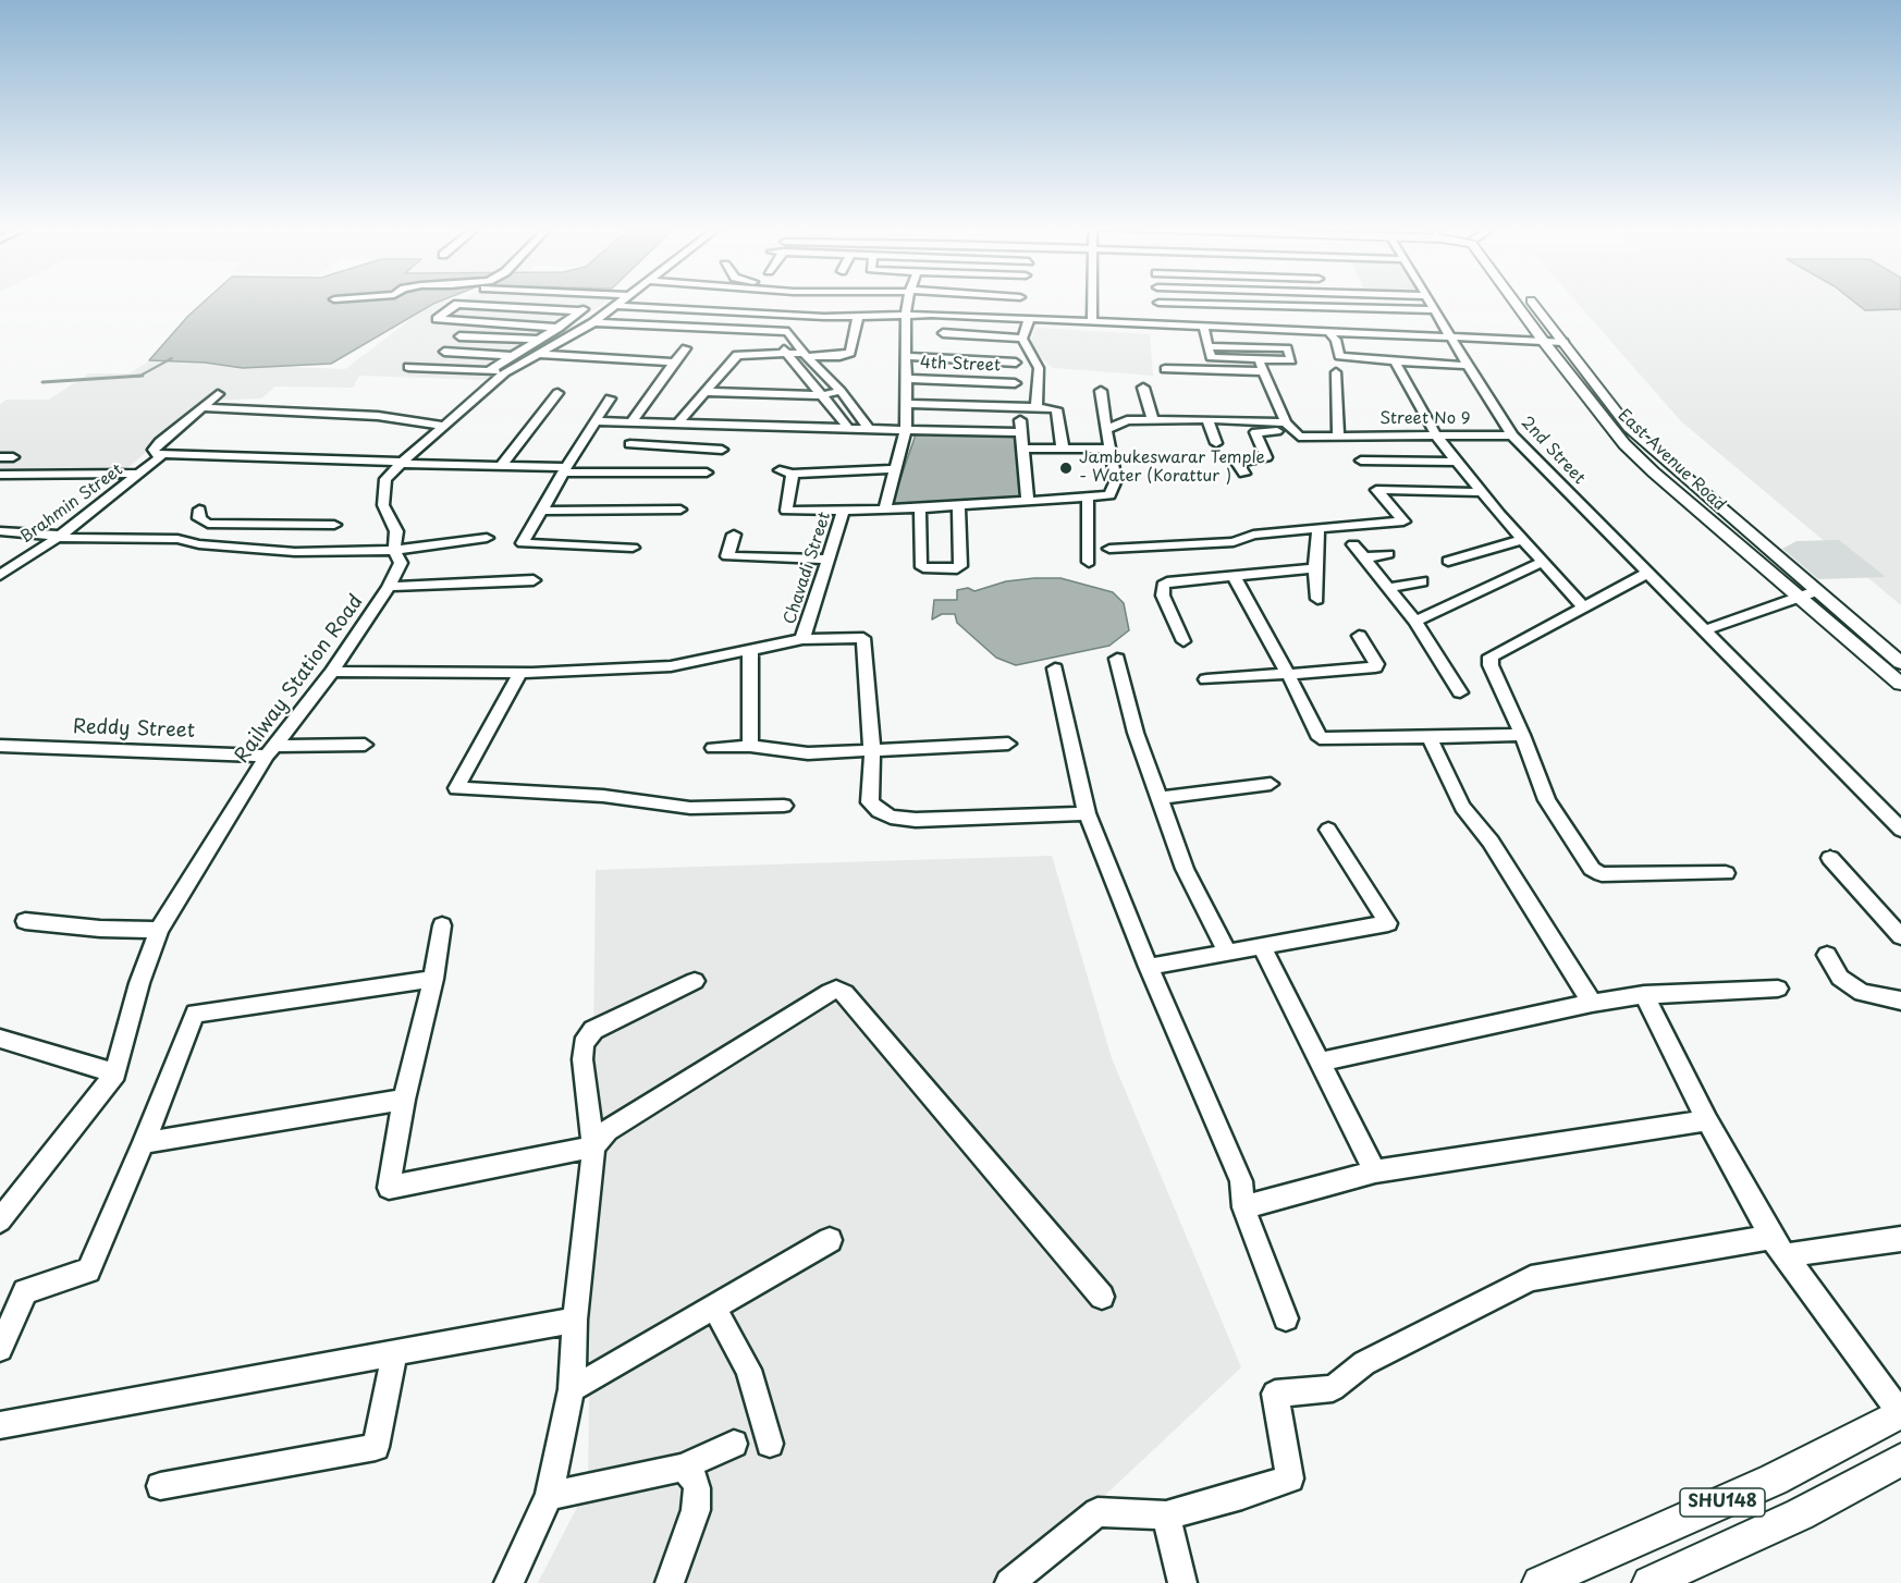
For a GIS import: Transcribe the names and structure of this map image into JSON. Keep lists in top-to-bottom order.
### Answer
{
  "streets": {
    "main road": ["East Avenue Road", "SHU148"],
    "street": [
      "4th Street",
      "Street No 9",
      "2nd Street",
      "Brahmin Street",
      "Chavadi Street",
      "Railway Station Road",
      "Reddy Street"
    ]
  },
  "crossings": [
    ["Street No 9", "2nd Street"],
    ["Chavadi Street", "Railway Station Road"],
    ["Railway Station Road", "Reddy Street"]
  ],
  "places": ["Jambukeswarar Temple - Water (Korattur )"]
}
